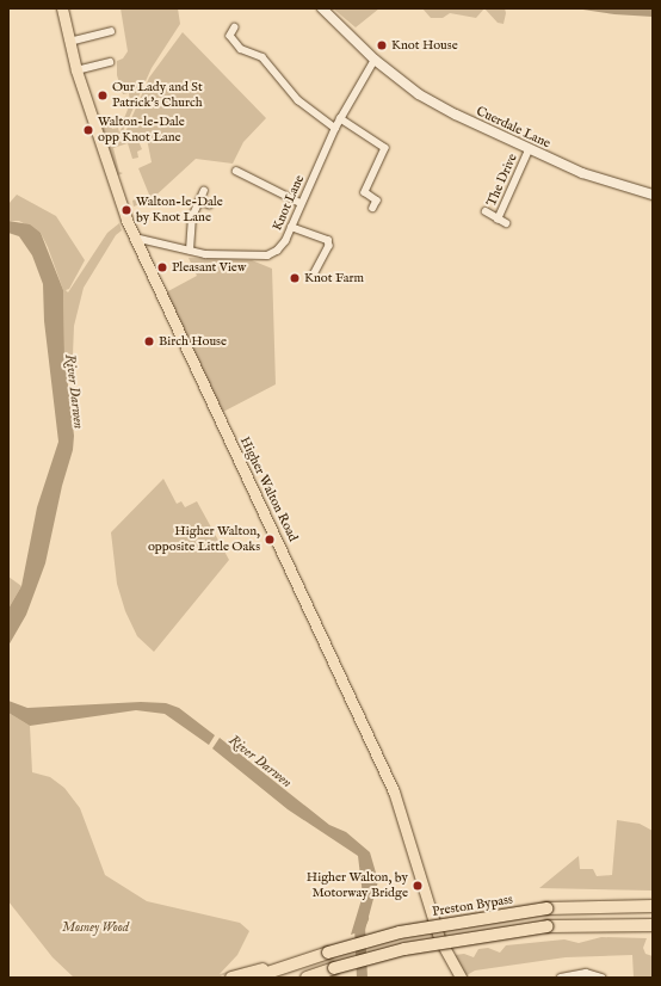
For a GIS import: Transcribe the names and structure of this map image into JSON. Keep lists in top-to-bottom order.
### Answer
{
  "streets": {
    "highway": ["Preston Bypass"],
    "main road": ["Cuerdale Lane", "Higher Walton Road"],
    "street": ["The Drive", "Knot Lane"]
  },
  "crossings": [
    ["Cuerdale Lane", "The Drive"],
    ["Cuerdale Lane", "Knot Lane"],
    ["Knot Lane", "Higher Walton Road"]
  ],
  "water": ["River Darwen"],
  "parks": ["Mosney Wood"],
  "places": [
    "Knot House",
    "Our Lady and St Patrick's Church",
    "Walton-le-Dale opp Knot Lane",
    "Walton-le-Dale by Knot Lane",
    "Pleasant View",
    "Knot Farm",
    "Birch House",
    "Higher Walton, opposite Little Oaks",
    "Higher Walton, by Motorway Bridge"
  ]
}
